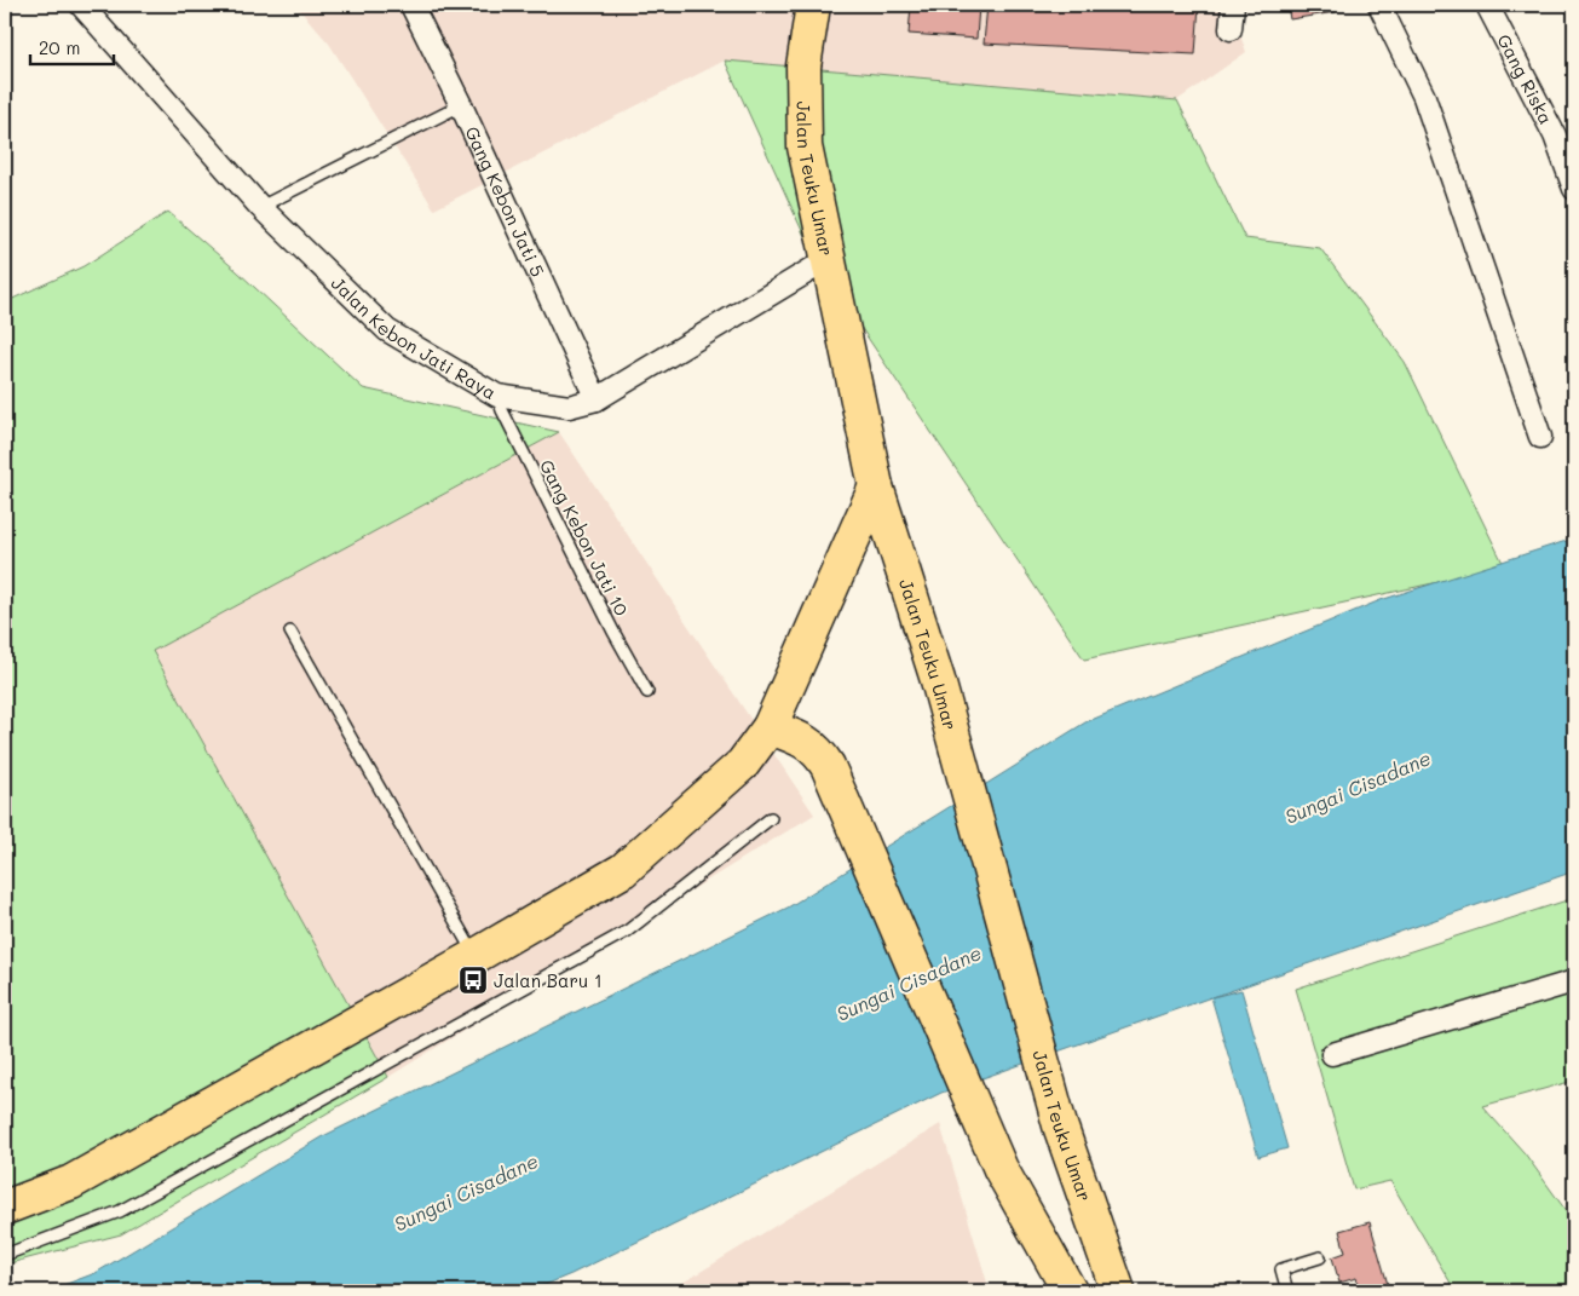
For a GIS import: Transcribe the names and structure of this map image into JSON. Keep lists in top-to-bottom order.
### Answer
{
  "streets": {
    "main road": ["Jalan Teuku Umar"],
    "street": ["Gang Riska", "Gang Kebon Jati 5", "Jalan Kebon Jati Raya"],
    "lane": ["Gang Kebon Jati 10"]
  },
  "crossings": [
    ["Jalan Teuku Umar", "Jalan Kebon Jati Raya"],
    ["Gang Kebon Jati 5", "Jalan Kebon Jati Raya"],
    ["Jalan Kebon Jati Raya", "Gang Kebon Jati 10"]
  ],
  "water": ["Sungai Cisadane"],
  "places": {
    "bus stop": ["Jalan Baru 1"]
  },
  "scale_bar": "20 m"
}
